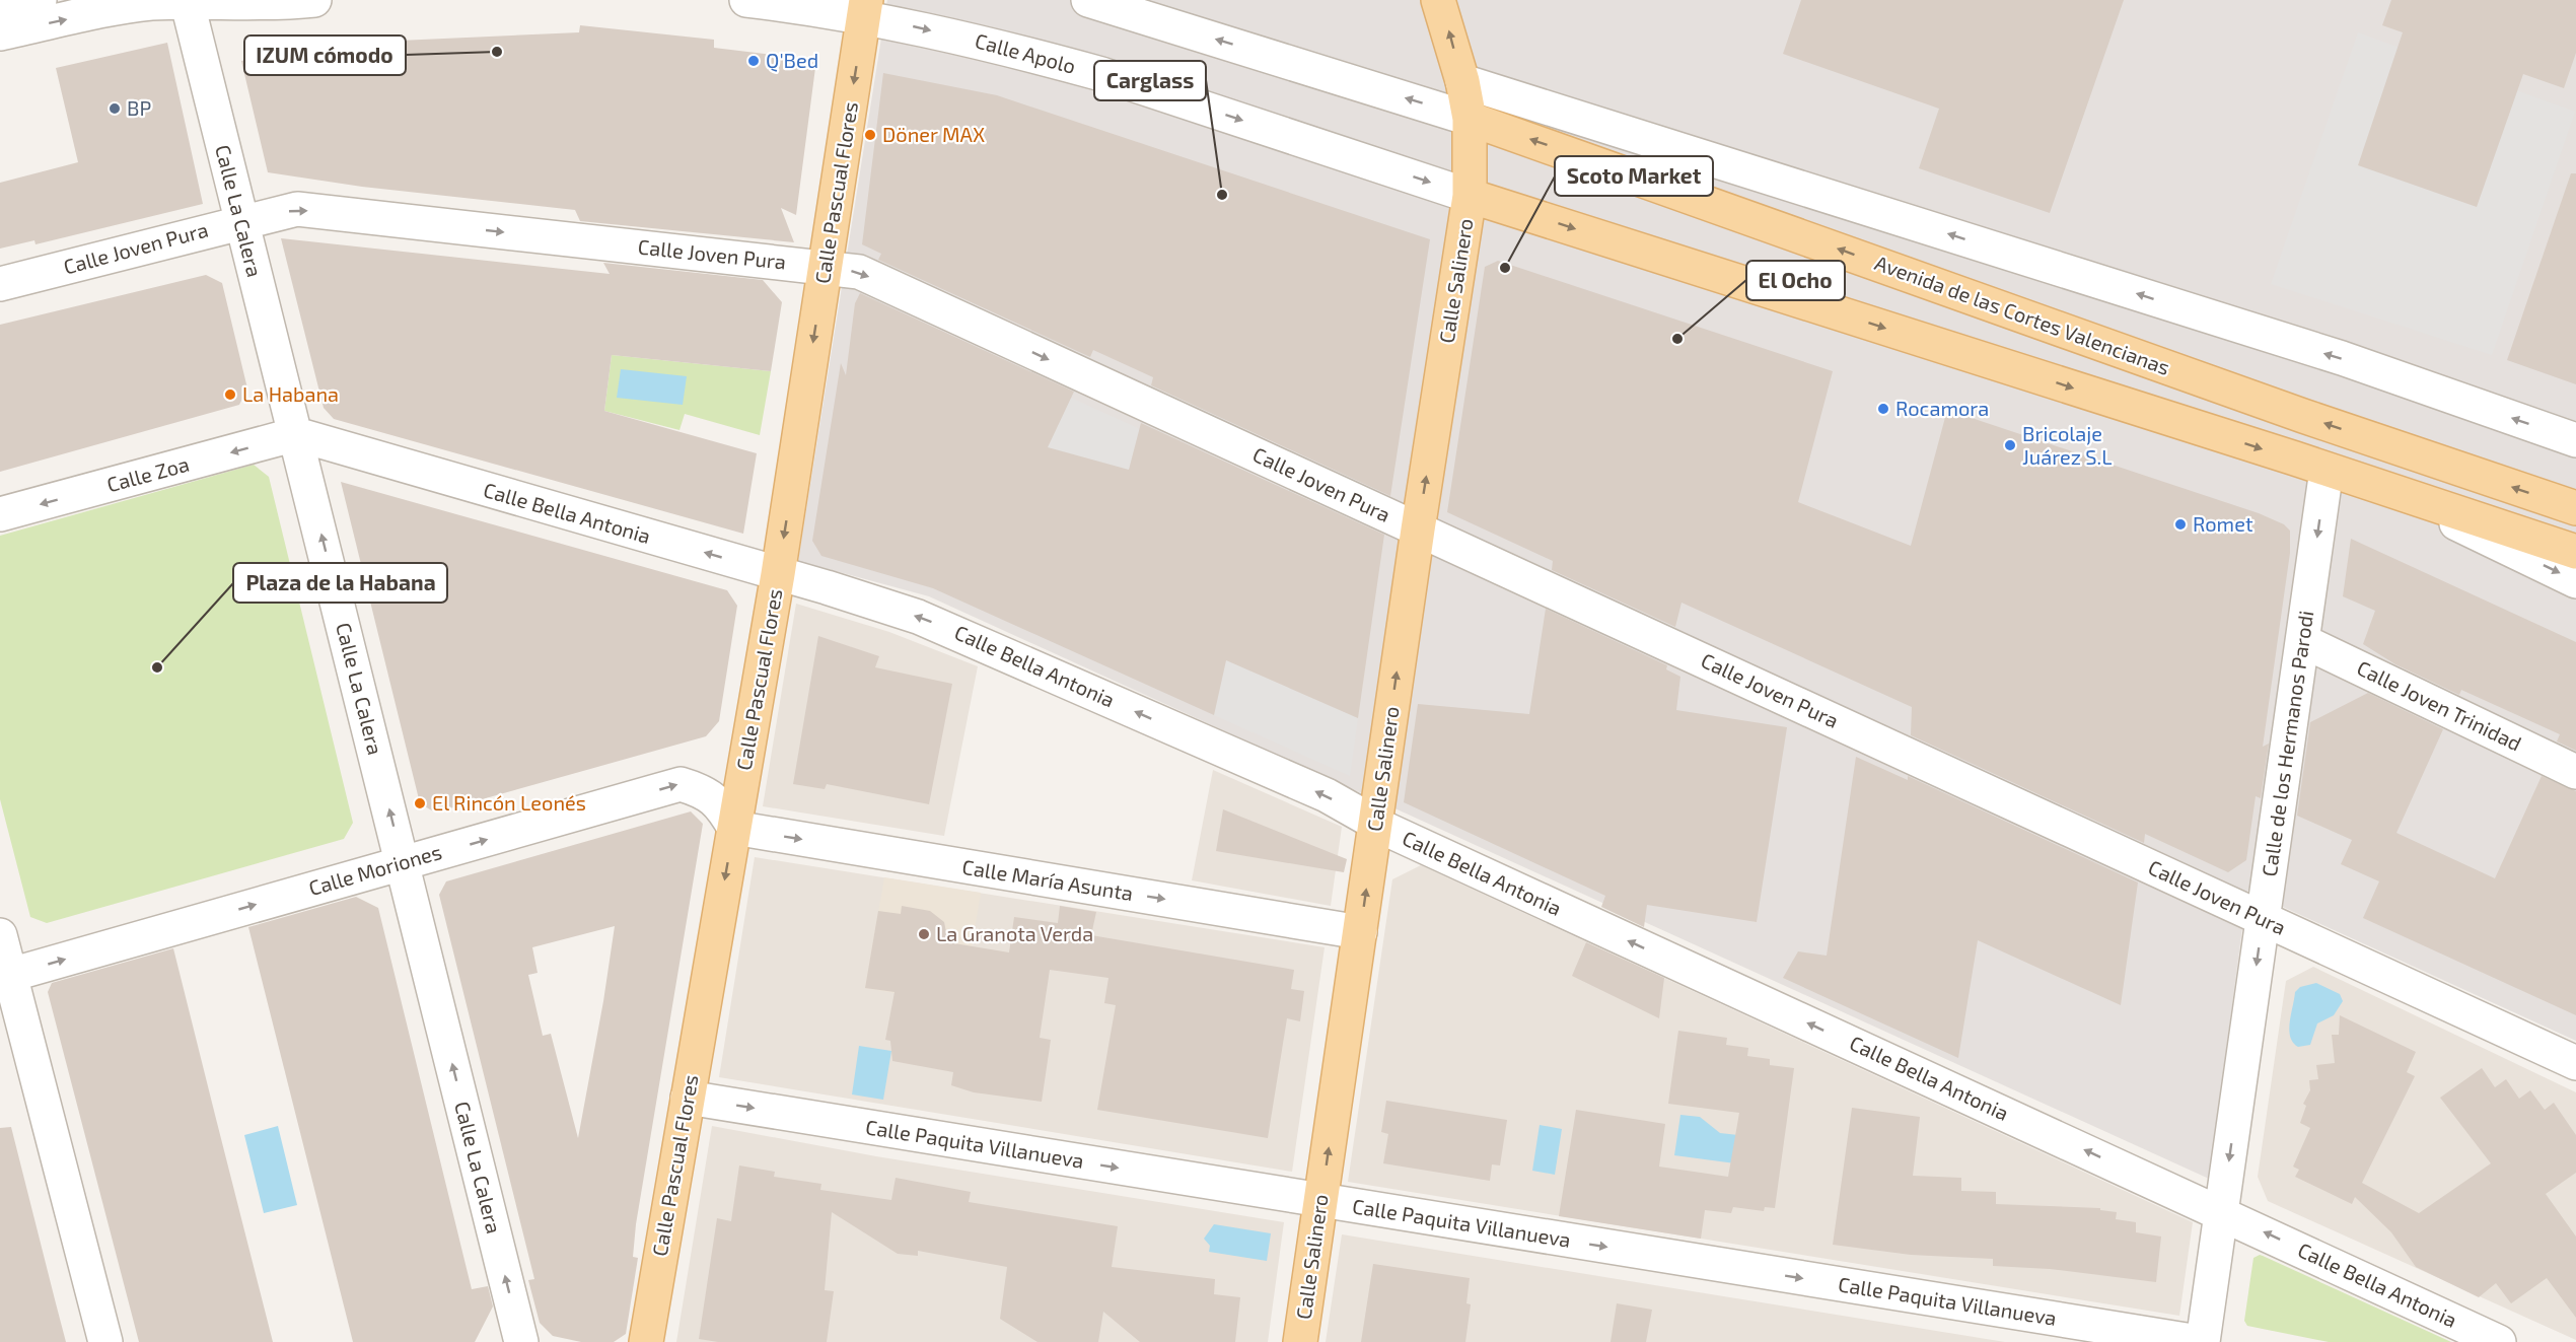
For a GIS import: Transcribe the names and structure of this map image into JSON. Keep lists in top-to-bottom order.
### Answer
{
  "streets": {
    "main road": ["Calle Pascual Flores", "Calle Salinero", "Avenida de las Cortes Valencianas"],
    "street": [
      "Calle Apolo",
      "Calle La Calera",
      "Calle Joven Pura",
      "Calle Zoa",
      "Calle Bella Antonia",
      "Calle Joven Trinidad",
      "Calle de los Hermanos Parodi",
      "Calle Moriones",
      "Calle María Asunta",
      "Calle Paquita Villanueva"
    ]
  },
  "crossings": [
    ["Calle Apolo", "Calle Pascual Flores"],
    ["Calle Apolo", "Calle Salinero"],
    ["Calle Pascual Flores", "Calle Joven Pura"],
    ["Calle Pascual Flores", "Calle Bella Antonia"],
    ["Calle Pascual Flores", "Calle Moriones"],
    ["Calle Pascual Flores", "Calle María Asunta"],
    ["Calle Pascual Flores", "Calle Paquita Villanueva"],
    ["Calle La Calera", "Calle Joven Pura"],
    ["Calle La Calera", "Calle Zoa"],
    ["Calle La Calera", "Calle Bella Antonia"],
    ["Calle La Calera", "Calle Moriones"],
    ["Calle Joven Pura", "Calle Salinero"],
    ["Calle Joven Pura", "Calle de los Hermanos Parodi"],
    ["Calle Salinero", "Avenida de las Cortes Valencianas"],
    ["Calle Salinero", "Calle Bella Antonia"],
    ["Calle Salinero", "Calle María Asunta"],
    ["Calle Salinero", "Calle Paquita Villanueva"],
    ["Calle Zoa", "Calle Bella Antonia"],
    ["Calle Bella Antonia", "Calle de los Hermanos Parodi"],
    ["Calle Joven Trinidad", "Calle de los Hermanos Parodi"],
    ["Calle de los Hermanos Parodi", "Calle Paquita Villanueva"],
    ["Calle Moriones", "Calle María Asunta"]
  ],
  "one_way": [
    "Calle Pascual Flores",
    "Calle La Calera",
    "Calle Joven Pura",
    "Calle Salinero",
    "Calle Zoa",
    "Calle Bella Antonia",
    "Calle de los Hermanos Parodi",
    "Calle Moriones",
    "Calle María Asunta",
    "Calle Paquita Villanueva"
  ],
  "places": [
    "IZUM cómodo",
    "Q'Bed",
    "BP",
    "Döner MAX",
    "Carglass",
    "Scoto Market",
    "El Ocho",
    "La Habana",
    "Rocamora",
    "Bricolaje Juárez S.L",
    "Romet",
    "Plaza de la Habana",
    "El Rincón Leonés",
    "La Granota Verda"
  ]
}
